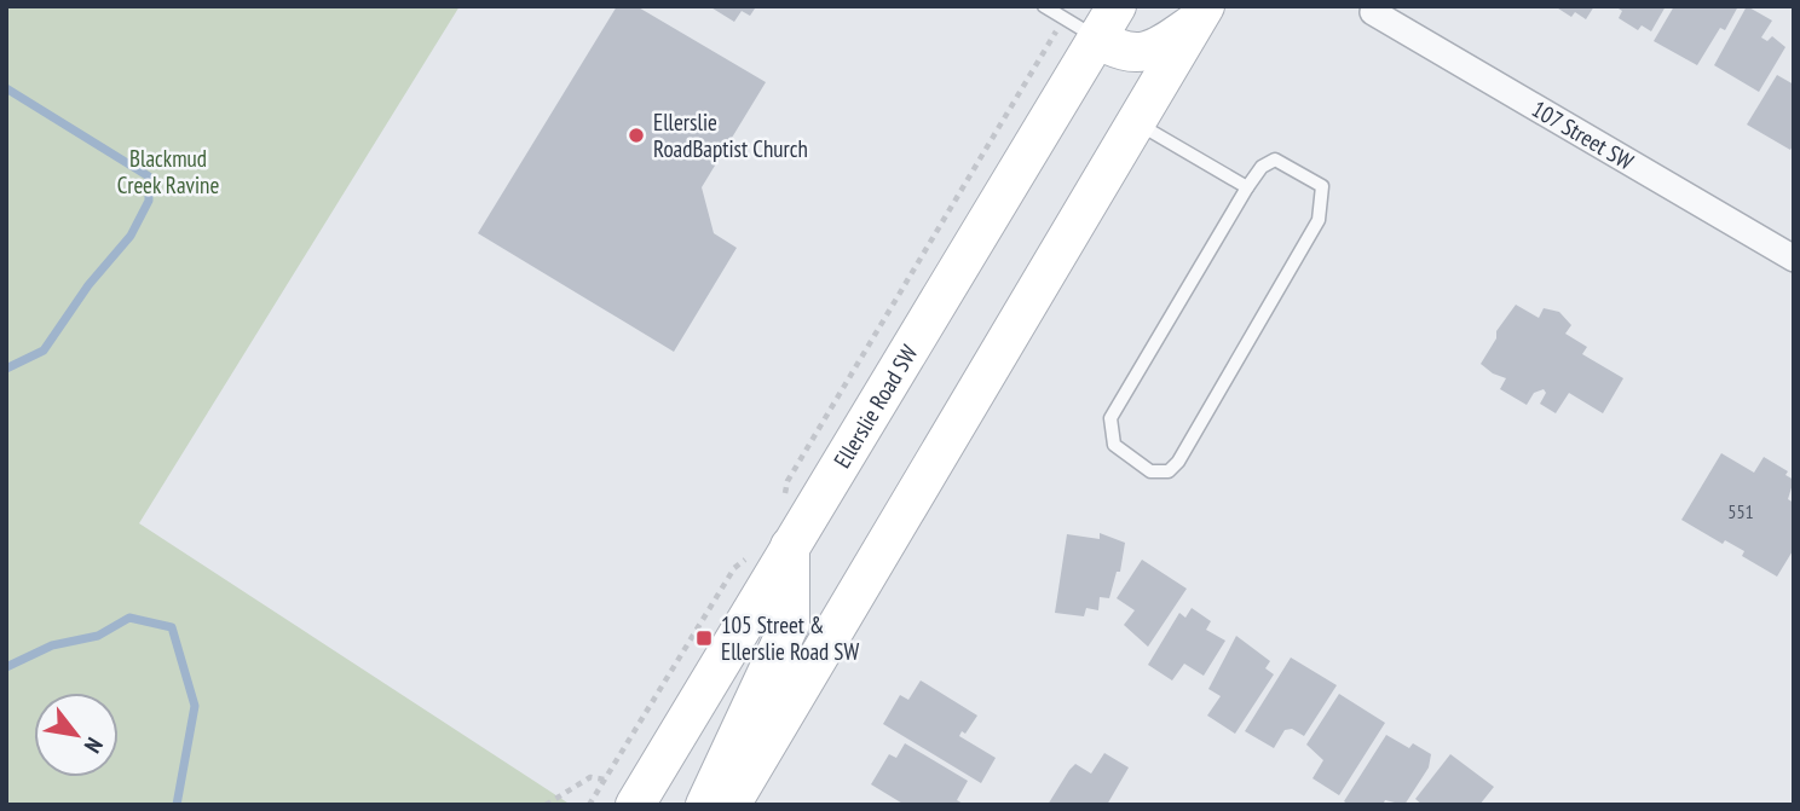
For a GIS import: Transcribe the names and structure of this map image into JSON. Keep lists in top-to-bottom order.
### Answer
{
  "streets": {
    "main road": ["Ellerslie Road SW"],
    "street": ["107 Street SW"]
  },
  "parks": ["Blackmud Creek Ravine"],
  "places": {
    "other": ["Ellerslie RoadBaptist Church"],
    "transit": ["105 Street & Ellerslie Road SW"]
  },
  "house_numbers": ["551"],
  "north": "bottom right"
}
